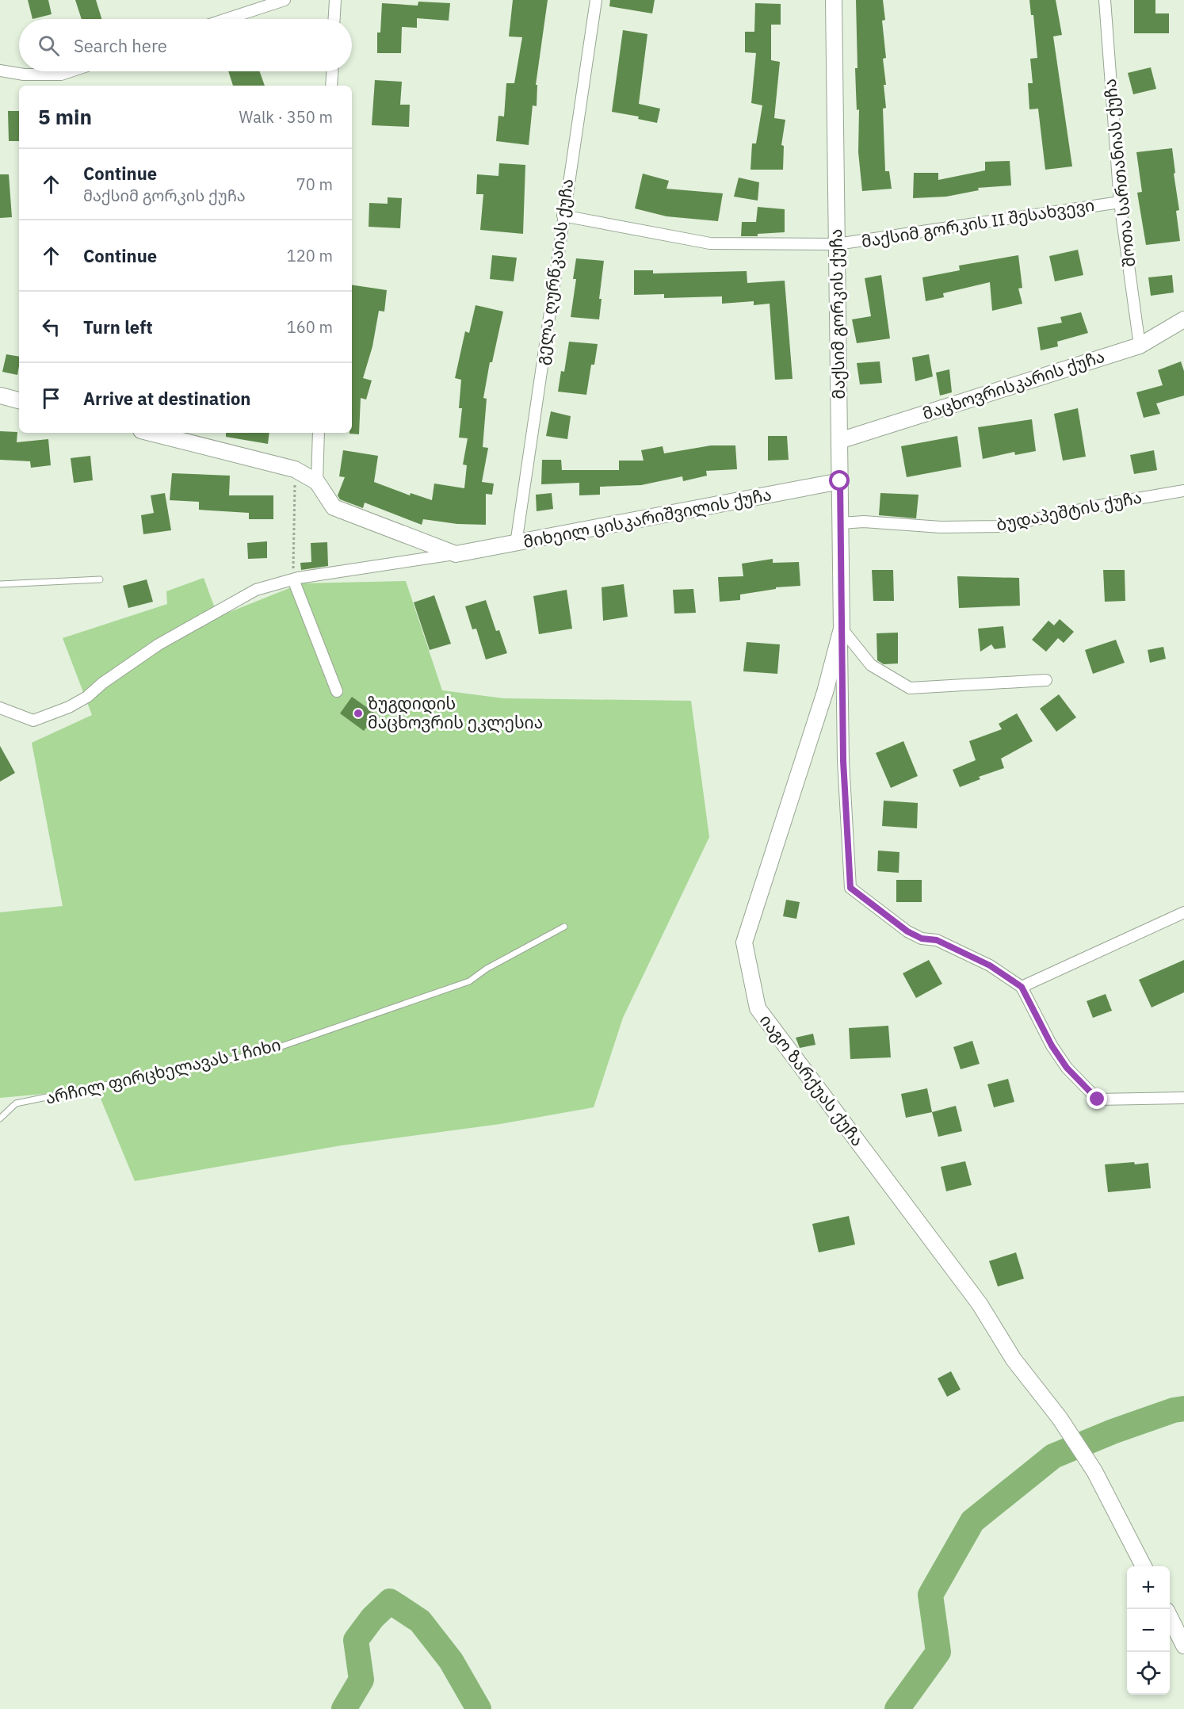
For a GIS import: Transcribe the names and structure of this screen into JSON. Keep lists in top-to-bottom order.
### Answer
{
  "streets": {
    "street": [
      "შოთა სართანიას ქუჩა",
      "მაქსიმ გორკის II შესახვევი",
      "გელა ღურწკაიას ქუჩა",
      "მაქსიმ გორკის ქუჩა",
      "მაცხოვრისკარის ქუჩა",
      "ბუდაპეშტის ქუჩა",
      "მიხეილ ცისკარიშვილის ქუჩა",
      "იაგო ზარქუას ქუჩა"
    ],
    "lane": ["არჩილ ფირცხელავას I ჩიხი"]
  },
  "crossings": [
    ["შოთა სართანიას ქუჩა", "მაქსიმ გორკის II შესახვევი"],
    ["შოთა სართანიას ქუჩა", "მაცხოვრისკარის ქუჩა"],
    ["მაქსიმ გორკის II შესახვევი", "გელა ღურწკაიას ქუჩა"],
    ["მაქსიმ გორკის II შესახვევი", "მაქსიმ გორკის ქუჩა"],
    ["გელა ღურწკაიას ქუჩა", "მიხეილ ცისკარიშვილის ქუჩა"],
    ["მაქსიმ გორკის ქუჩა", "მაცხოვრისკარის ქუჩა"],
    ["მაქსიმ გორკის ქუჩა", "ბუდაპეშტის ქუჩა"],
    ["მაქსიმ გორკის ქუჩა", "მიხეილ ცისკარიშვილის ქუჩა"],
    ["მაქსიმ გორკის ქუჩა", "იაგო ზარქუას ქუჩა"]
  ],
  "places": ["ზუგდიდის მაცხოვრის ეკლესია"],
  "page": {
    "search": "Search here",
    "heading": ["5 min", "Walk · 350 m"],
    "list": [
      ["Continue", "მაქსიმ გორკის ქუჩა", "70 m"],
      ["Continue", "120 m"],
      ["Turn left", "160 m"],
      "Arrive at destination"
    ],
    "map_buttons": ["+", "−"]
  }
}
